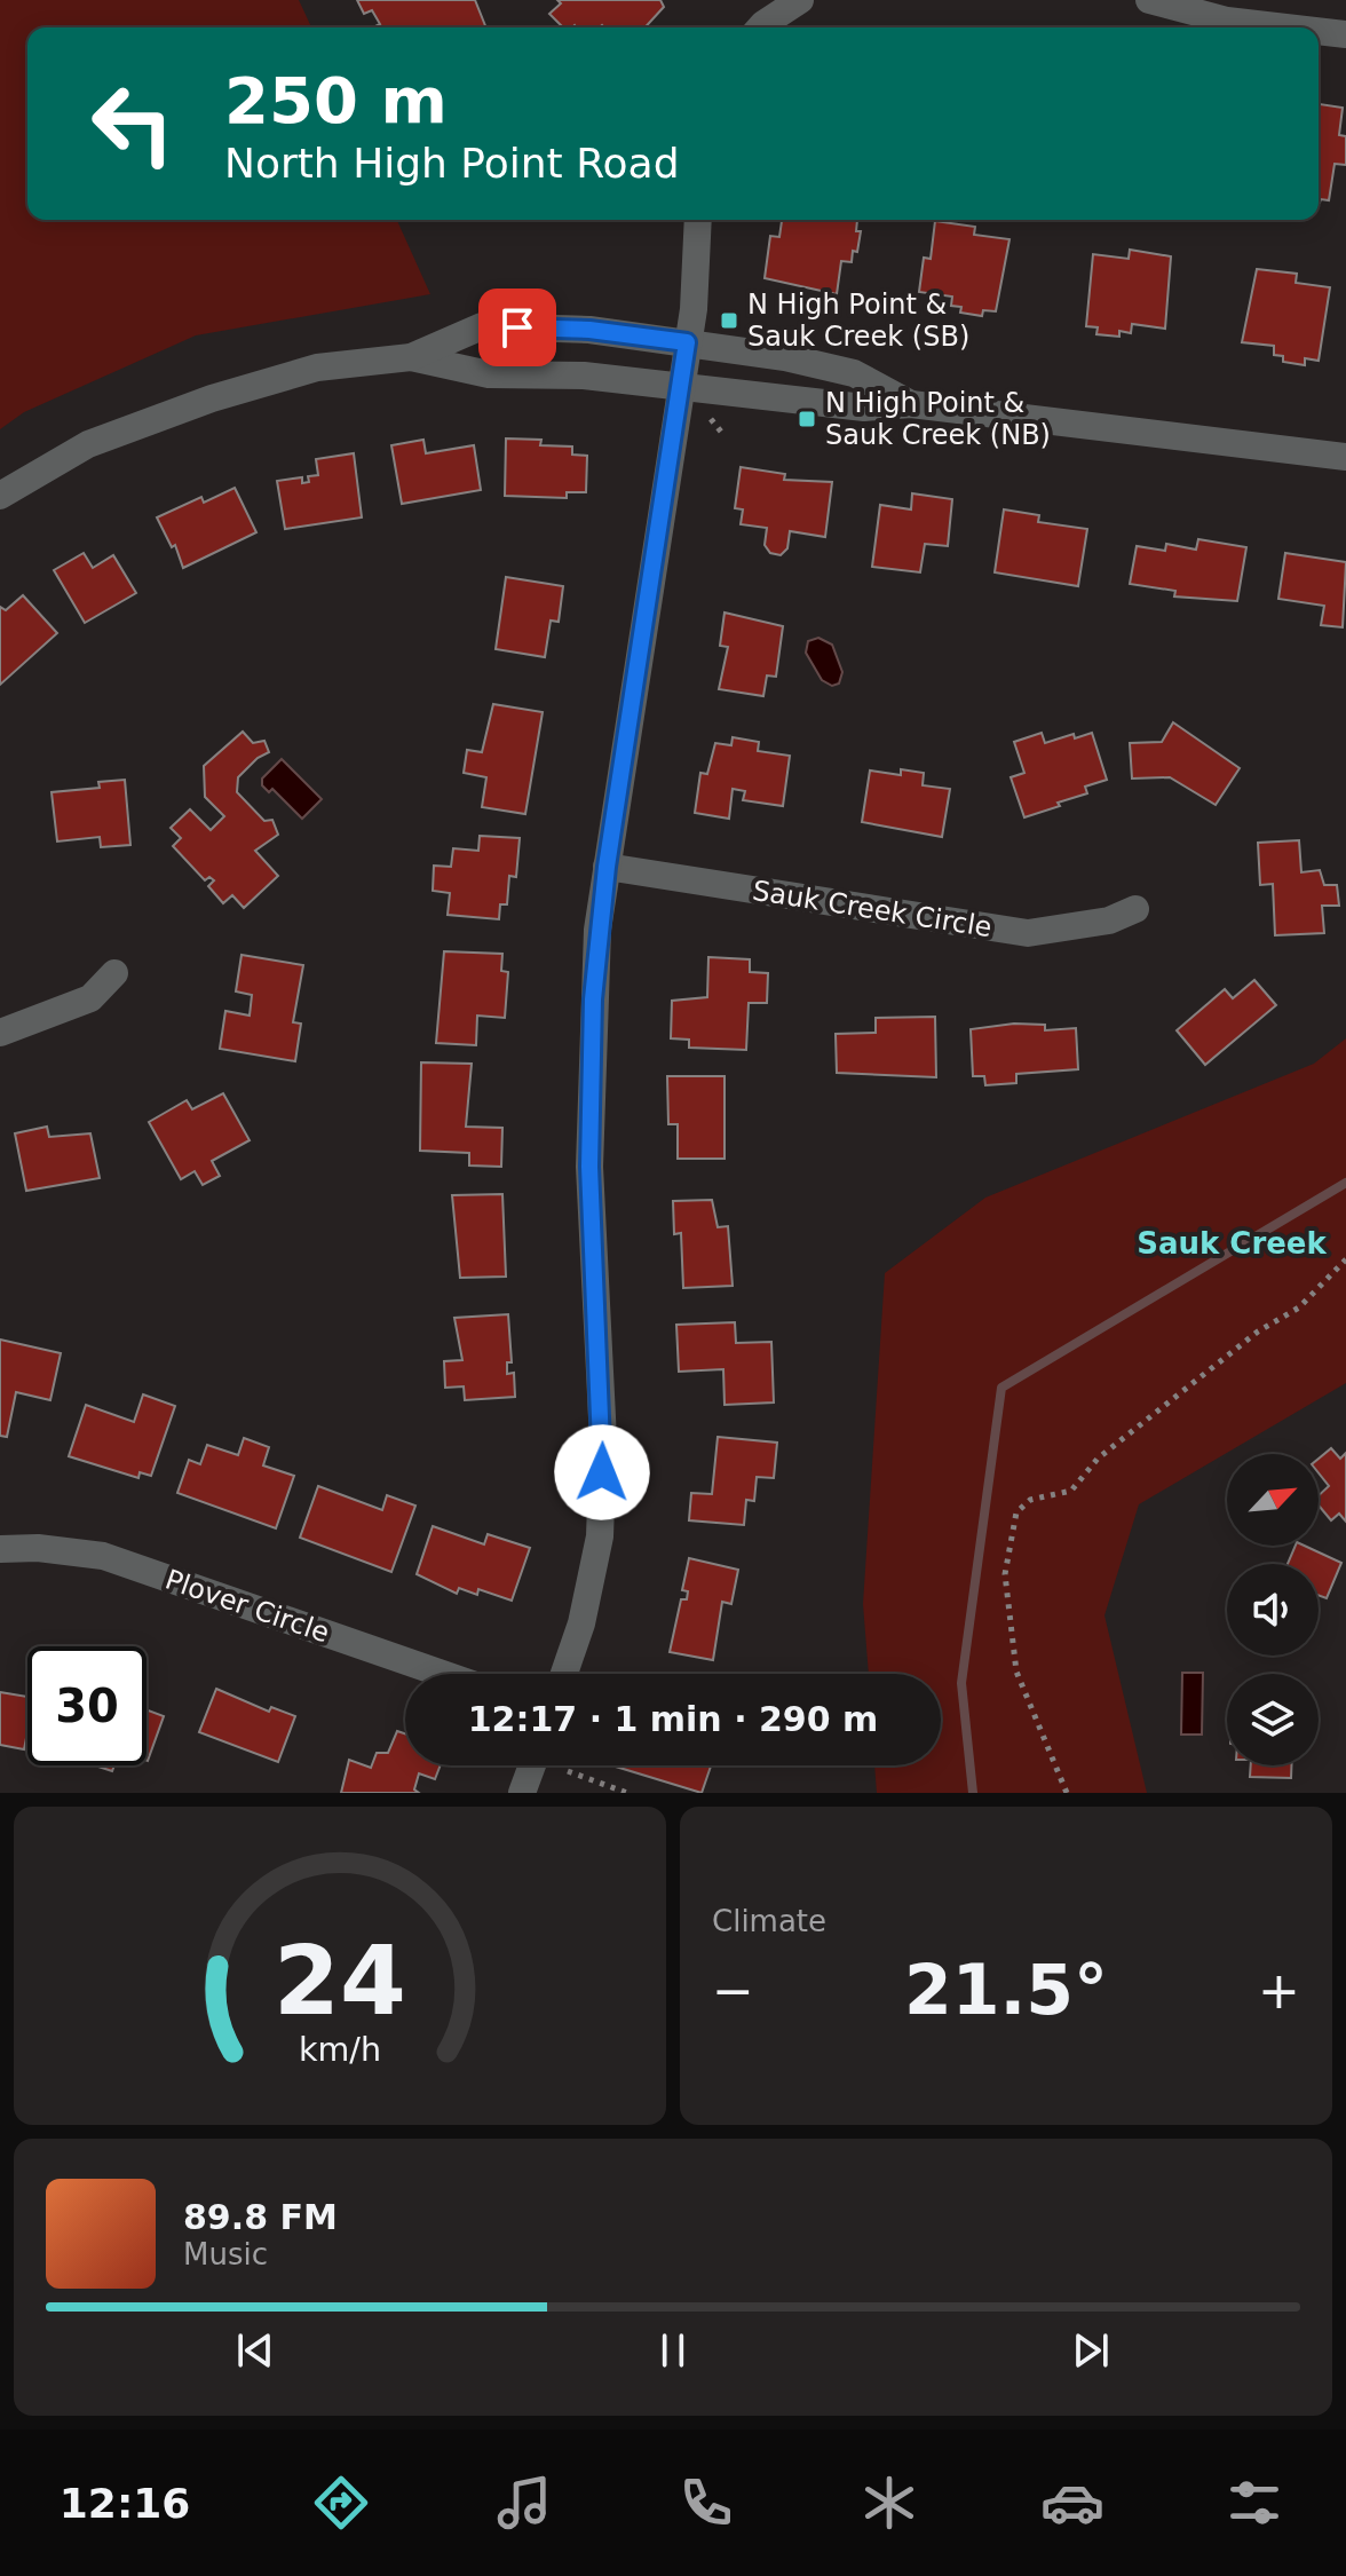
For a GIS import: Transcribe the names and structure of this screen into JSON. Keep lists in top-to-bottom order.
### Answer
{
  "streets": {
    "street": ["Sauk Creek Circle", "Plover Circle"]
  },
  "districts": ["Sauk Creek"],
  "places": {
    "transit": ["N High Point & Sauk Creek (SB)", "N High Point & Sauk Creek (NB)"]
  },
  "north": "top right",
  "page": {
    "turn": ["250 m", "North High Point Road"],
    "limit": "30",
    "trip": "12:17 · 1 min · 290 m",
    "tile": "Climate",
    "heat": ["−", "21.5°", "+"],
    "song": ["89.8 FM", "Music"],
    "tabs": "12:16",
    "gauge": ["24", "km/h"]
  }
}
